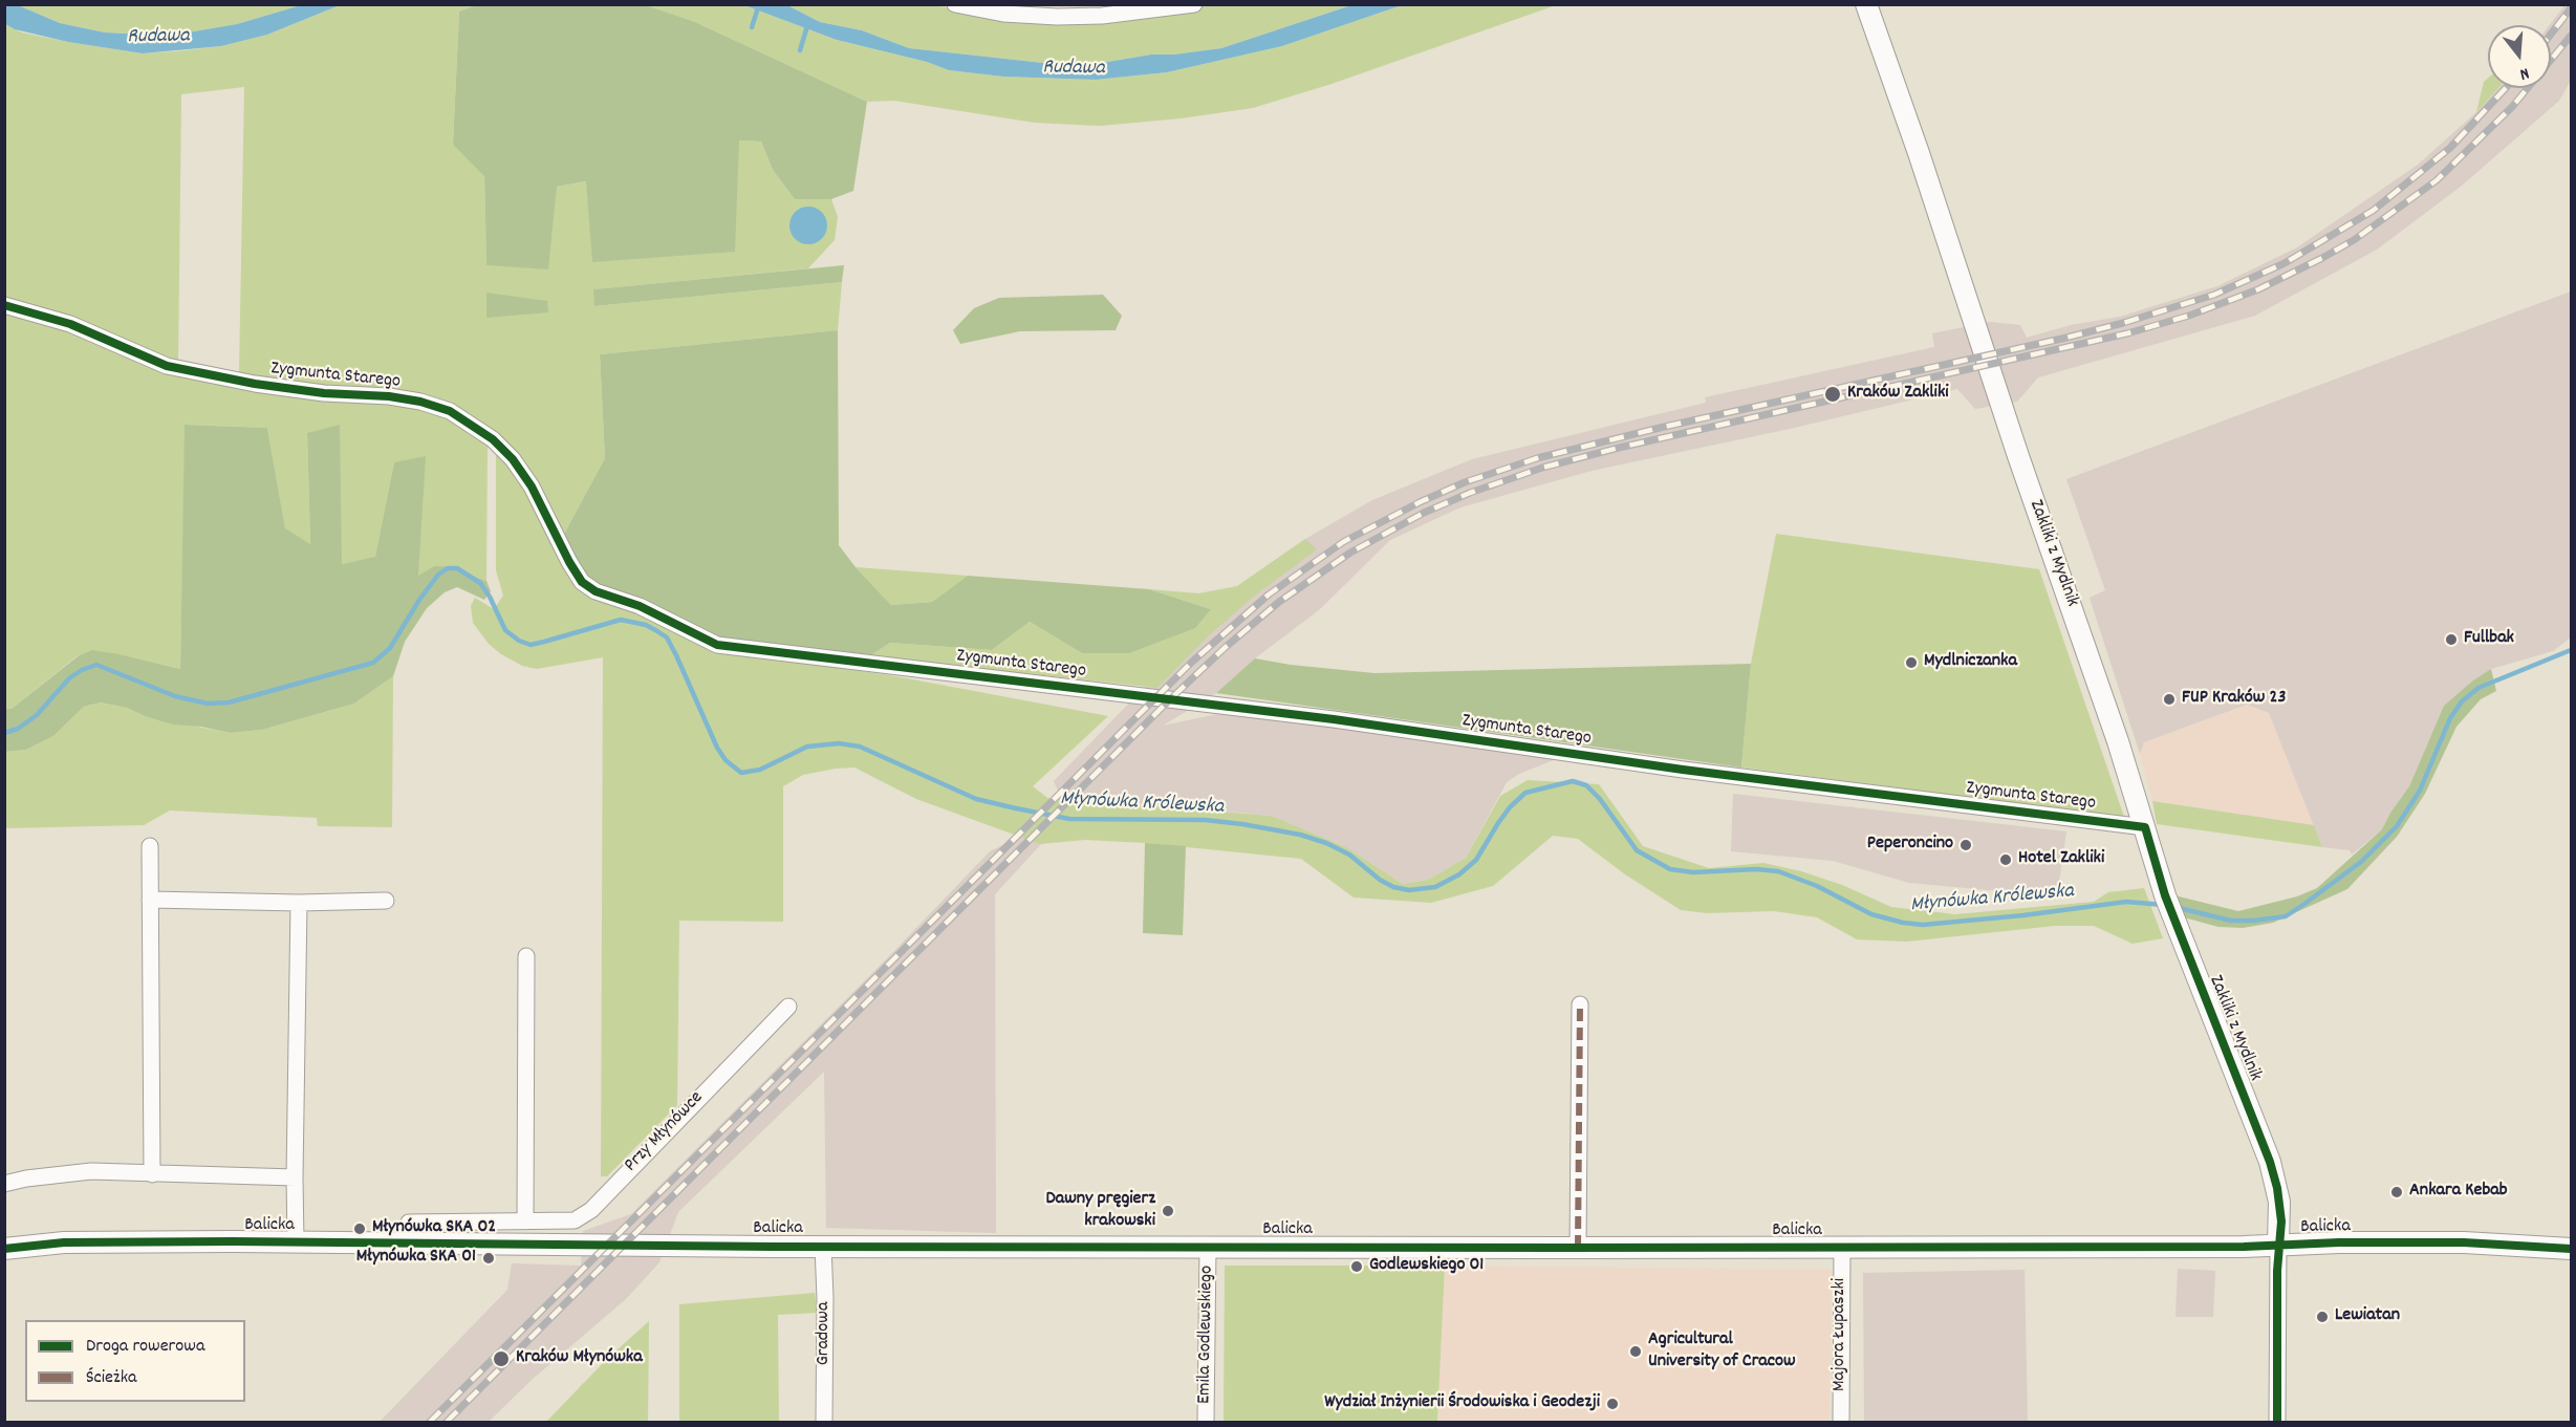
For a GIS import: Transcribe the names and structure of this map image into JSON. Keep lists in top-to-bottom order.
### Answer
{
  "streets": {
    "street": [
      "Zygmunta Starego",
      "Zakliki z Mydlnik",
      "Przy Młynówce",
      "Balicka",
      "Gradowa",
      "Emila Godlewskiego",
      "Majora Łupaszki"
    ]
  },
  "crossings": [
    ["Zygmunta Starego", "Zakliki z Mydlnik"],
    ["Zakliki z Mydlnik", "Balicka"],
    ["Przy Młynówce", "Balicka"],
    ["Balicka", "Gradowa"],
    ["Balicka", "Emila Godlewskiego"],
    ["Balicka", "Majora Łupaszki"]
  ],
  "water": ["Rudawa", "Młynówka Królewska"],
  "places": [
    "Kraków Zakliki",
    "Fullbak",
    "Mydlniczanka",
    "FUP Kraków 23",
    "Peperoncino",
    "Hotel Zakliki",
    "Ankara Kebab",
    "Dawny pręgierz krakowski",
    "Młynówka SKA 02",
    "Młynówka SKA 01",
    "Godlewskiego 01",
    "Lewiatan",
    "Agricultural University of Cracow",
    "Kraków Młynówka",
    "Wydział Inżynierii Środowiska i Geodezji"
  ],
  "legend": ["Droga rowerowa", "Ścieżka"],
  "north": "bottom"
}
